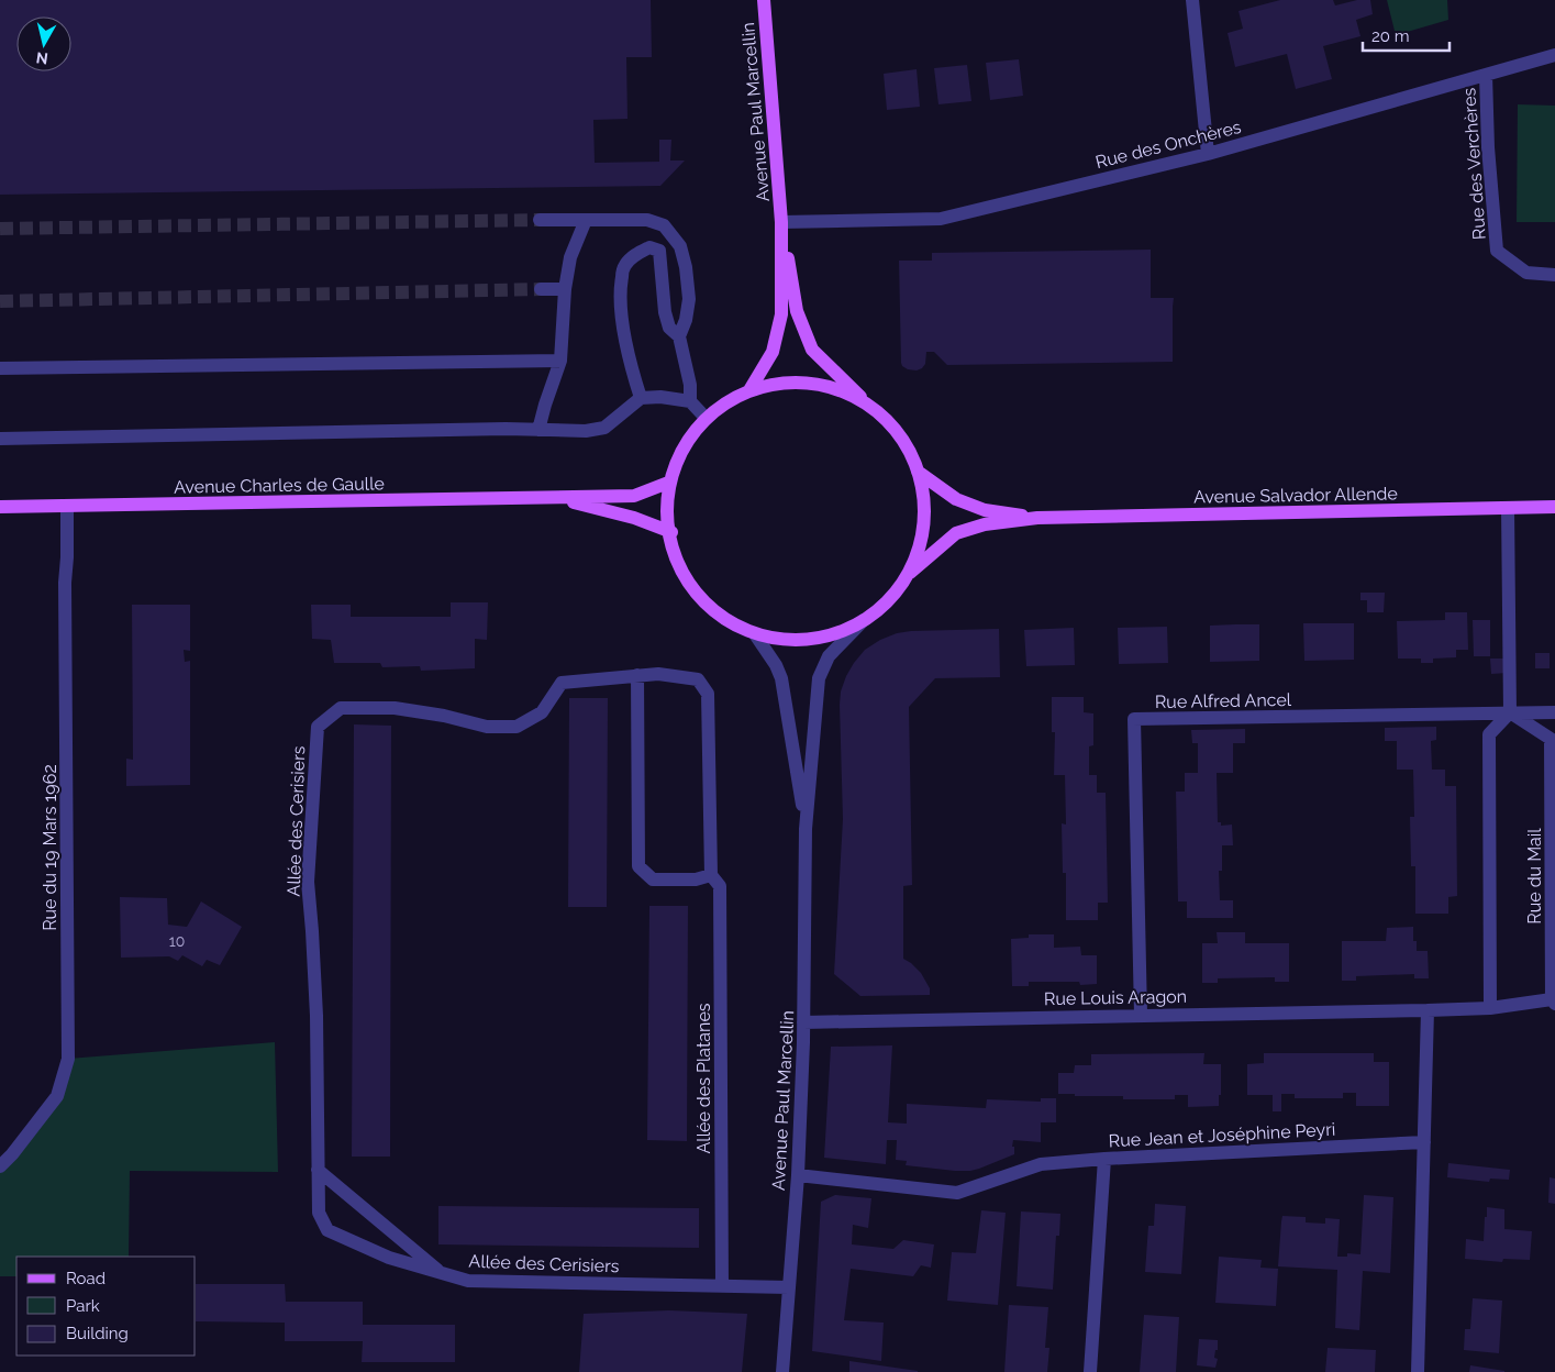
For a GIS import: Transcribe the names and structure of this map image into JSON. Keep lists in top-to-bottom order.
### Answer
{
  "streets": {
    "main road": ["Avenue Paul Marcellin", "Avenue Charles de Gaulle", "Avenue Salvador Allende"],
    "street": [
      "Rue des Onchères",
      "Rue des Verchères",
      "Rue Alfred Ancel",
      "Allée des Cerisiers",
      "Rue du 19 Mars 1962",
      "Rue du Mail",
      "Rue Louis Aragon",
      "Allée des Platanes",
      "Rue Jean et Joséphine Peyri"
    ]
  },
  "crossings": [
    ["Avenue Paul Marcellin", "Rue des Onchères"],
    ["Avenue Paul Marcellin", "Avenue Salvador Allende"],
    ["Avenue Paul Marcellin", "Allée des Cerisiers"],
    ["Avenue Paul Marcellin", "Rue Louis Aragon"],
    ["Avenue Paul Marcellin", "Rue Jean et Joséphine Peyri"],
    ["Rue des Onchères", "Rue des Verchères"],
    ["Avenue Charles de Gaulle", "Rue du 19 Mars 1962"],
    ["Rue Alfred Ancel", "Rue du Mail"],
    ["Rue Alfred Ancel", "Rue Louis Aragon"],
    ["Allée des Cerisiers", "Allée des Platanes"],
    ["Rue du Mail", "Rue Louis Aragon"]
  ],
  "house_numbers": ["10"],
  "legend": ["Road", "Park", "Building"],
  "scale_bar": "20 m",
  "north": "bottom"
}
